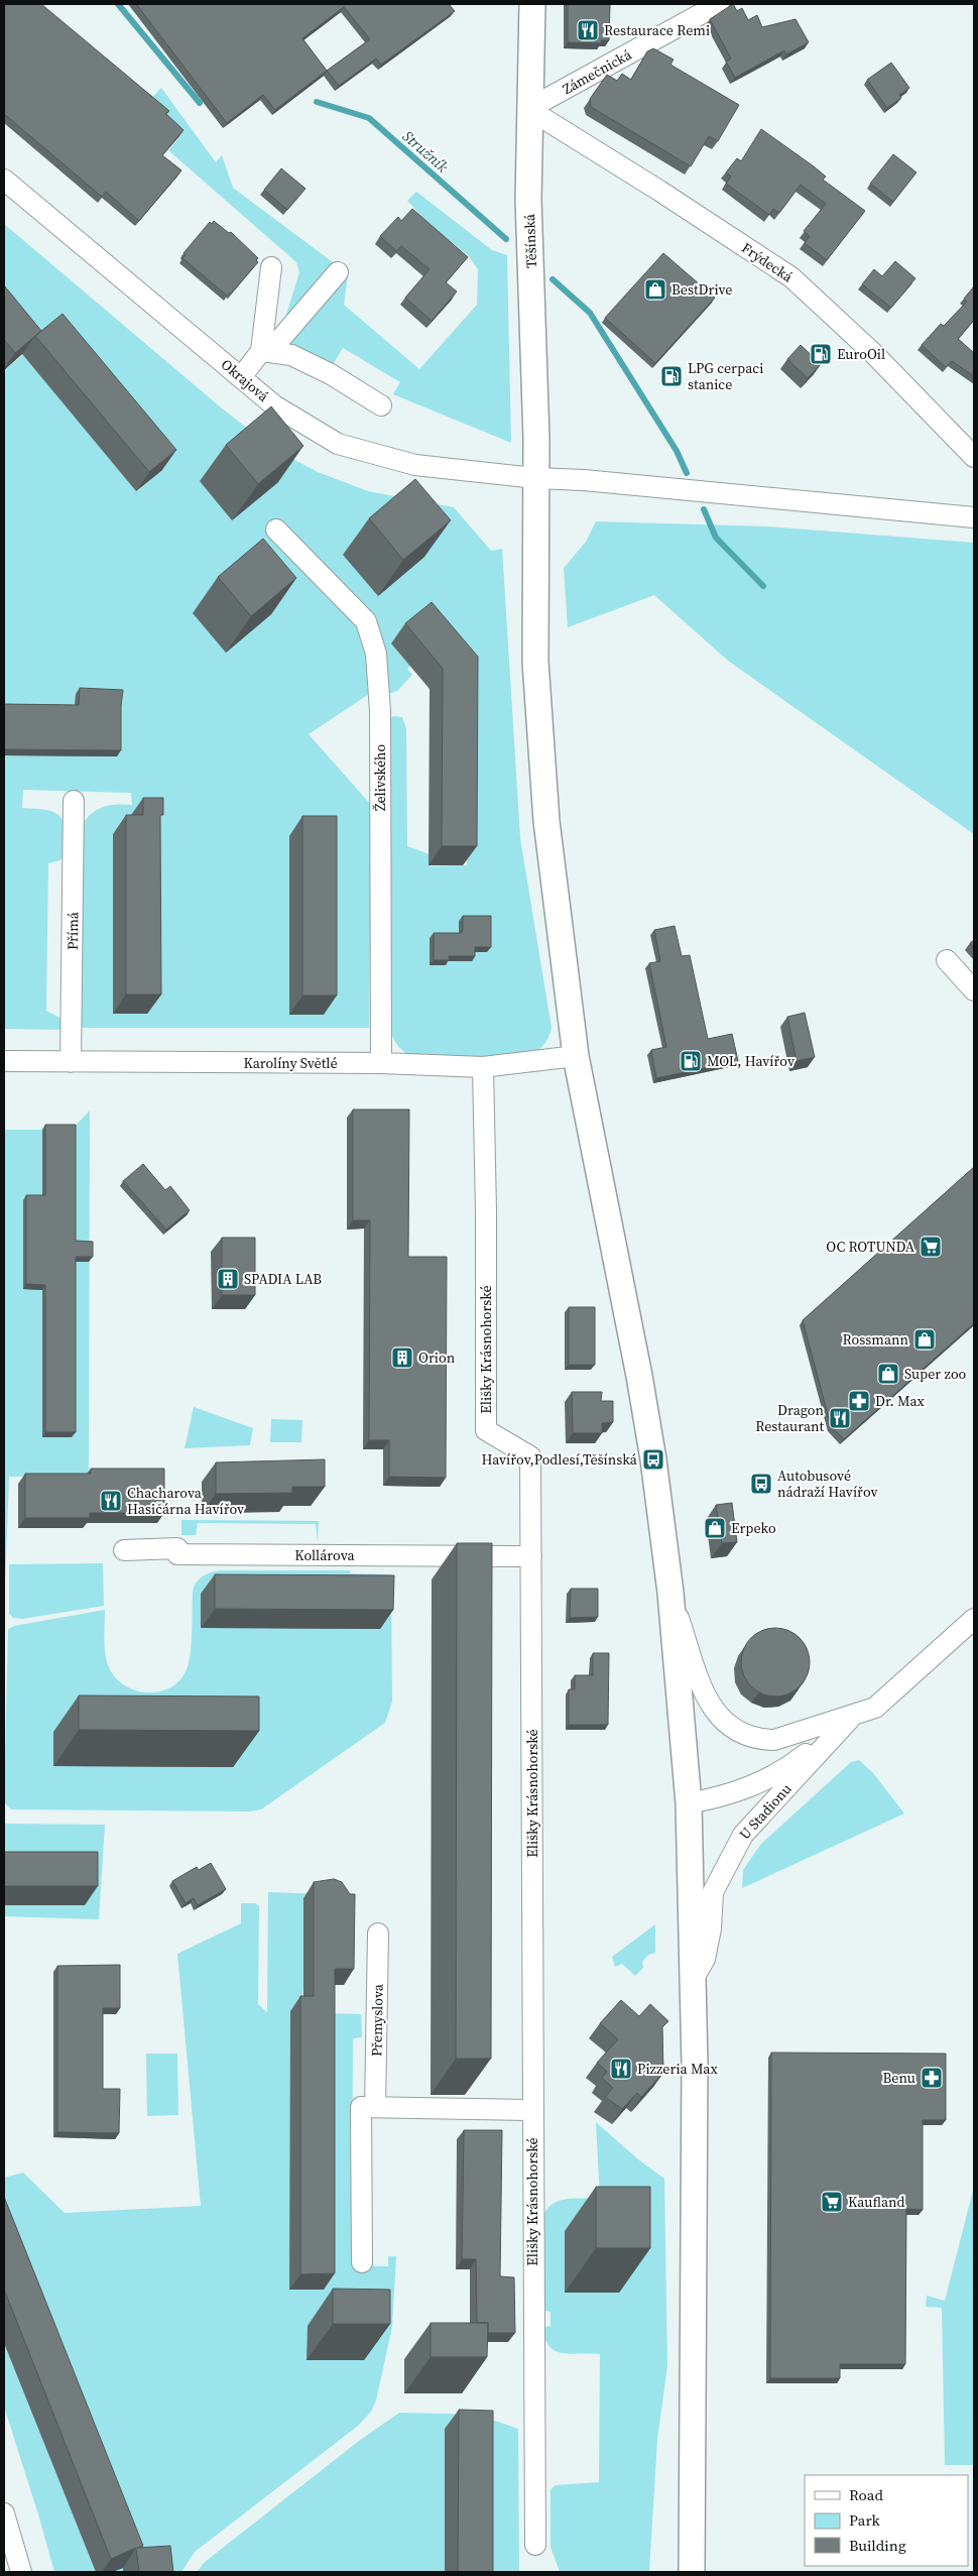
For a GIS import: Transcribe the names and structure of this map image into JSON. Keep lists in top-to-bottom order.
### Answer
{
  "streets": {
    "main road": ["Těšínská"],
    "street": [
      "Zámečnická",
      "Frýdecká",
      "Okrajová",
      "Želivského",
      "Přímá",
      "Karolíny Světlé",
      "Elišky Krásnohorské",
      "Kollárova",
      "U Stadionu",
      "Přemyslova"
    ]
  },
  "crossings": [
    ["Zámečnická", "Těšínská"],
    ["Zámečnická", "Frýdecká"],
    ["Těšínská", "Frýdecká"],
    ["Těšínská", "Okrajová"],
    ["Těšínská", "Karolíny Světlé"],
    ["Těšínská", "U Stadionu"],
    ["Želivského", "Karolíny Světlé"],
    ["Přímá", "Karolíny Světlé"],
    ["Karolíny Světlé", "Elišky Krásnohorské"],
    ["Elišky Krásnohorské", "Kollárova"]
  ],
  "water": ["Stružník"],
  "places": {
    "restaurant": [
      "Restaurace Remi",
      "Dragon Restaurant",
      "Chacharova Hasičárna Havířov",
      "Pizzeria Max"
    ],
    "shop": [
      "BestDrive",
      "Rossmann",
      "Super zoo",
      "Erpeko"
    ],
    "fuel station": ["EuroOil", "LPG cerpaci stanice", "MOL, Havířov"],
    "supermarket": ["OC ROTUNDA", "Kaufland"],
    "building": ["SPADIA LAB", "Orion"],
    "pharmacy": ["Dr. Max", "Benu"],
    "bus stop": ["Havířov,Podlesí,Těšínská", "Autobusové nádraží Havířov"]
  },
  "legend": ["Road", "Park", "Building"]
}
